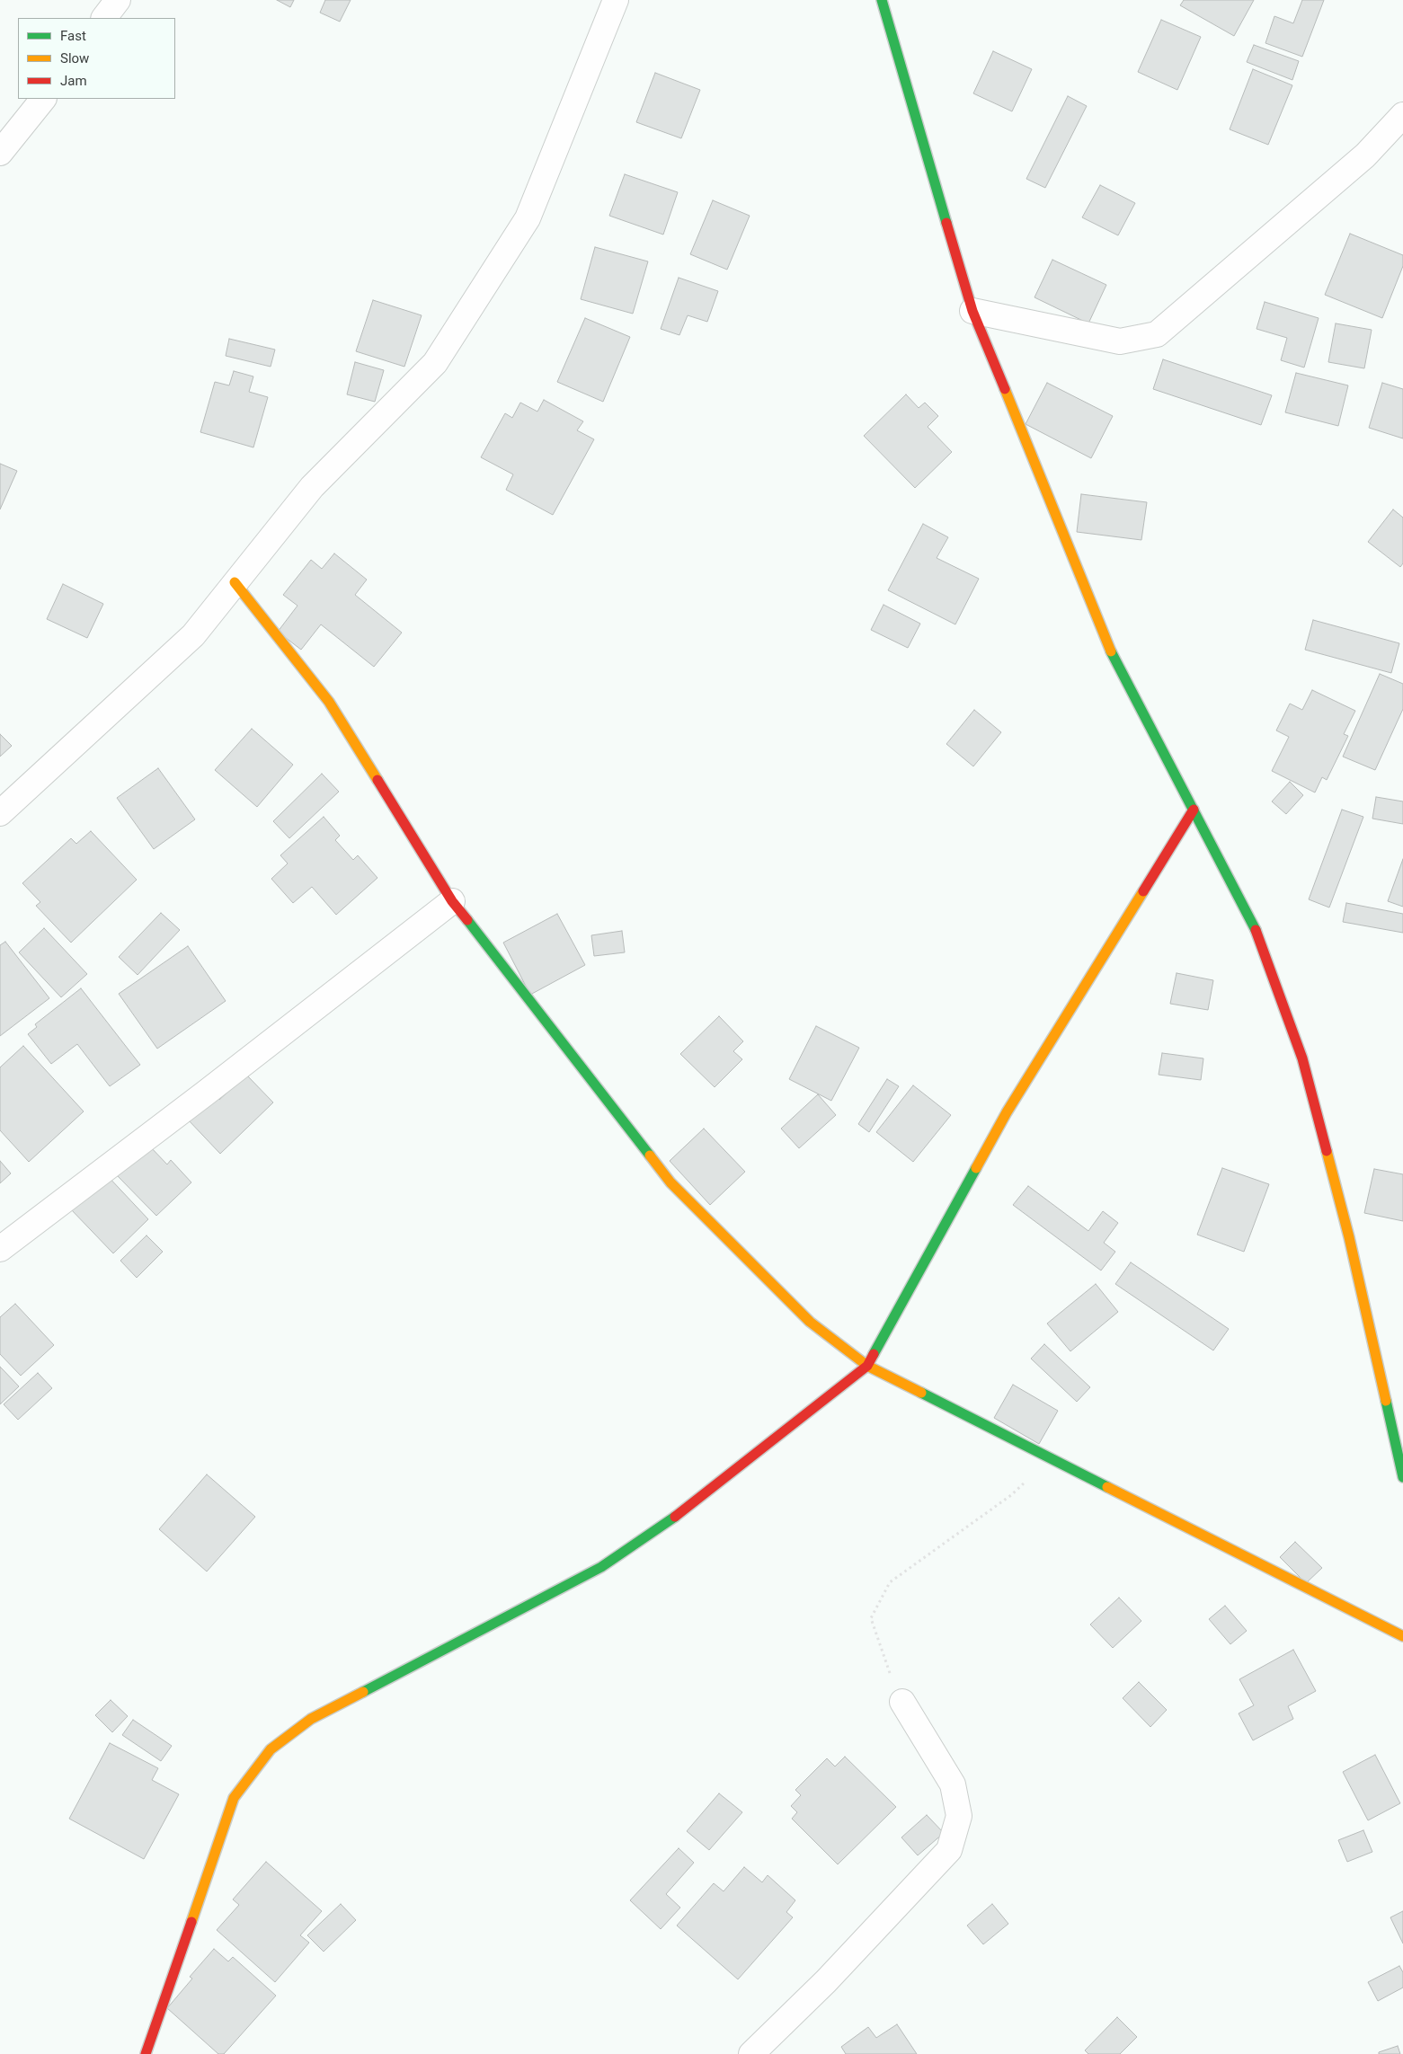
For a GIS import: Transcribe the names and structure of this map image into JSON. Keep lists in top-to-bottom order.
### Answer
{
  "legend": ["Fast", "Slow", "Jam"]
}
